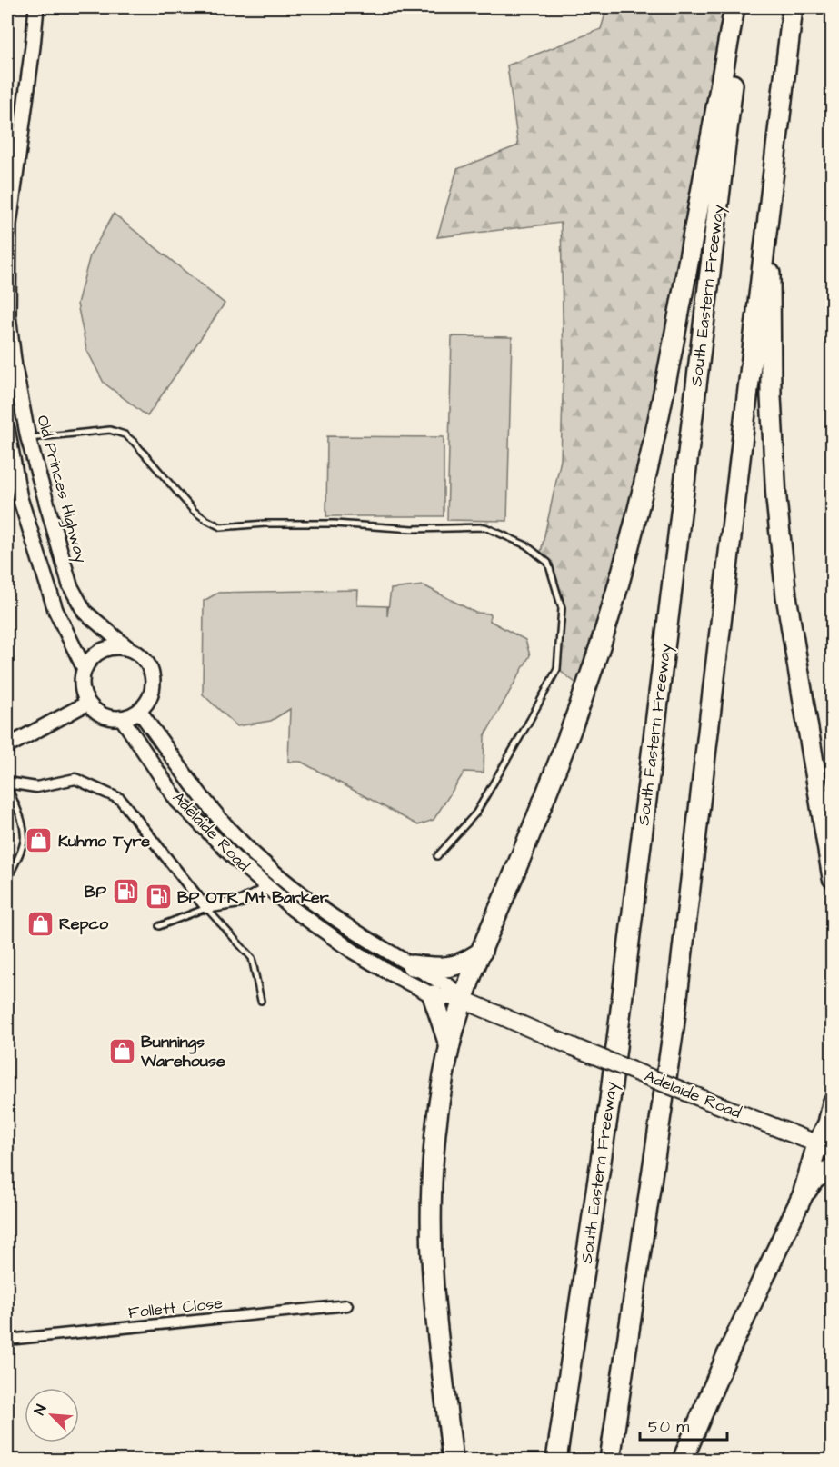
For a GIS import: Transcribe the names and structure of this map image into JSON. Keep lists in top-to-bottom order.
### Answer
{
  "streets": {
    "highway": ["South Eastern Freeway"],
    "main road": ["Old Princes Highway", "Adelaide Road"],
    "street": ["Follett Close"]
  },
  "crossings": [
    ["Old Princes Highway", "Adelaide Road"]
  ],
  "places": {
    "shop": ["Kuhmo Tyre", "Repco", "Bunnings Warehouse"],
    "fuel station": ["BP", "BP OTR Mt Barker"]
  },
  "scale_bar": "50 m",
  "north": "top left"
}
